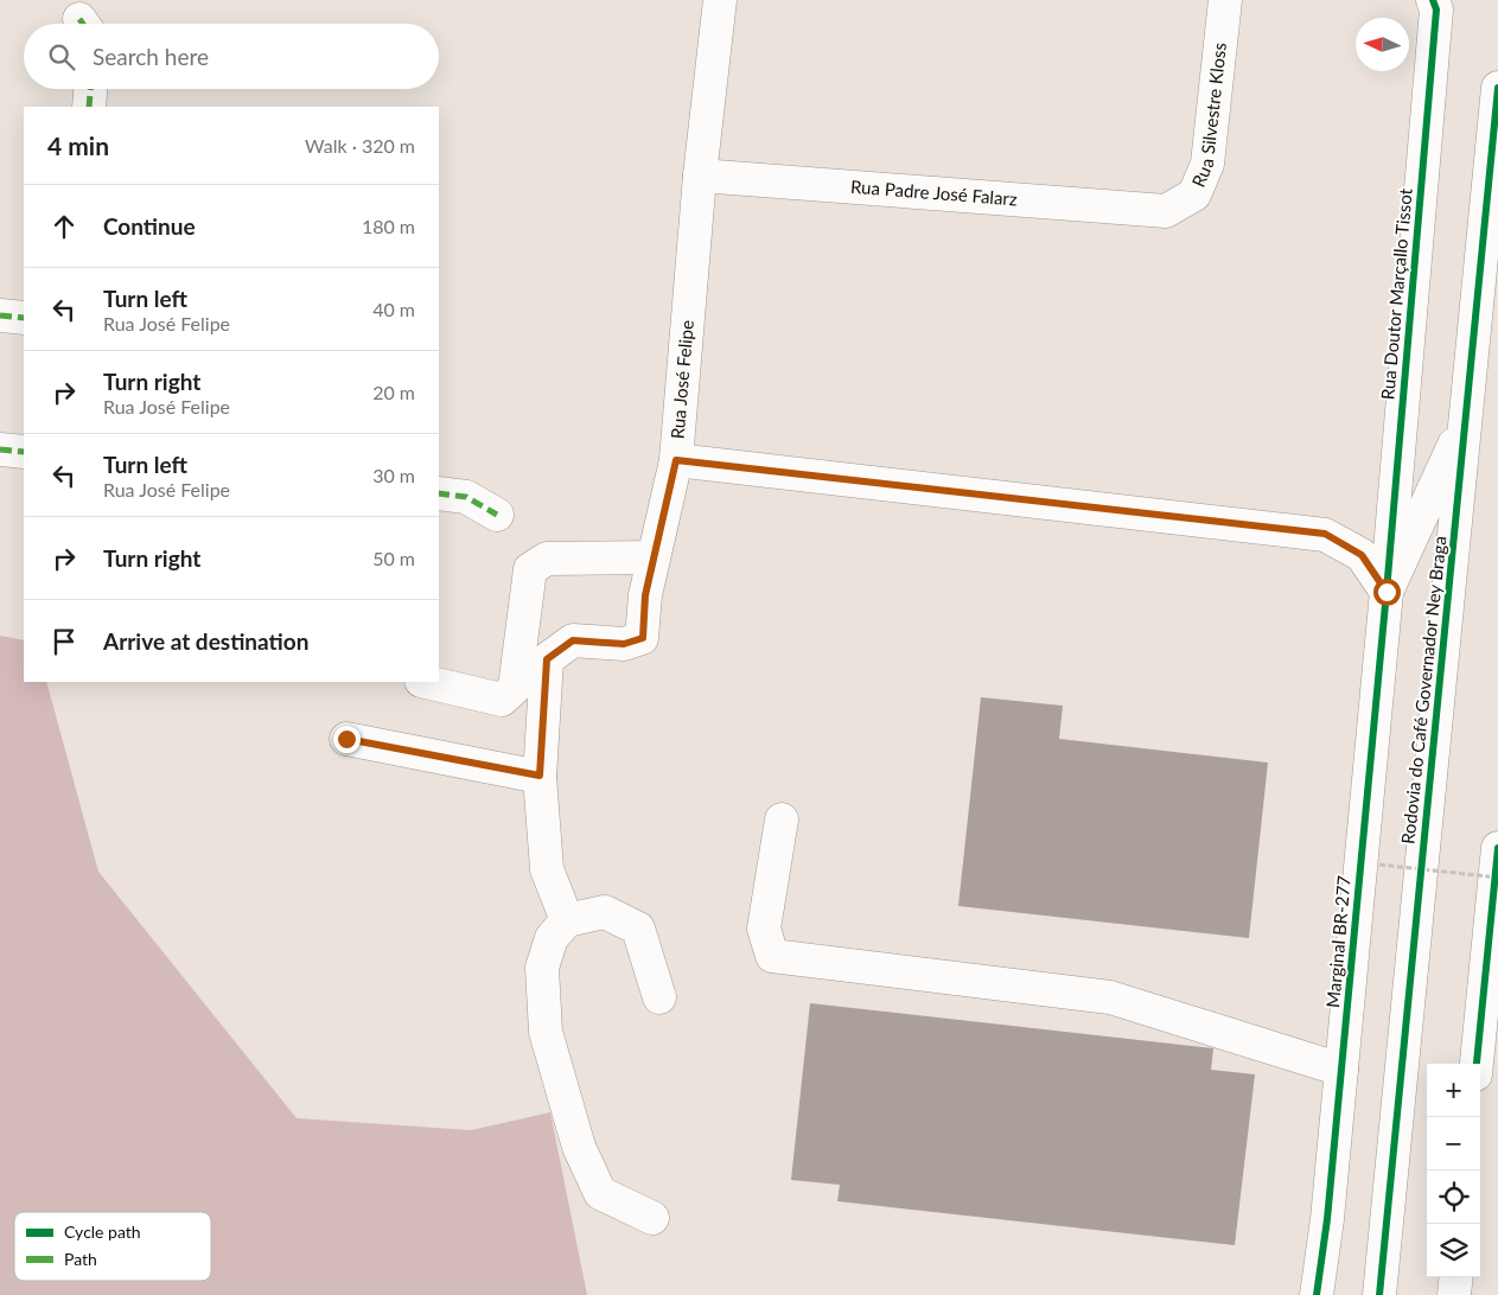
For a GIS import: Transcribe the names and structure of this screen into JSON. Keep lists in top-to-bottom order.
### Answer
{
  "streets": {
    "main road": [
      "Rua Silvestre Kloss",
      "Rua Padre José Falarz",
      "Rua Doutor Marçallo Tissot",
      "Rua José Felipe",
      "Rodovia do Café Governador Ney Braga",
      "Marginal BR-277"
    ]
  },
  "crossings": [
    ["Rua Silvestre Kloss", "Rua Padre José Falarz"],
    ["Rua Padre José Falarz", "Rua José Felipe"],
    ["Rua Doutor Marçallo Tissot", "Marginal BR-277"]
  ],
  "legend": ["Cycle path", "Path"],
  "north": "left",
  "page": {
    "search": "Search here",
    "heading": ["4 min", "Walk · 320 m"],
    "list": [
      ["Continue", "180 m"],
      ["Turn left", "Rua José Felipe", "40 m"],
      ["Turn right", "Rua José Felipe", "20 m"],
      ["Turn left", "Rua José Felipe", "30 m"],
      ["Turn right", "50 m"],
      "Arrive at destination"
    ],
    "map_buttons": ["+", "−"]
  }
}
